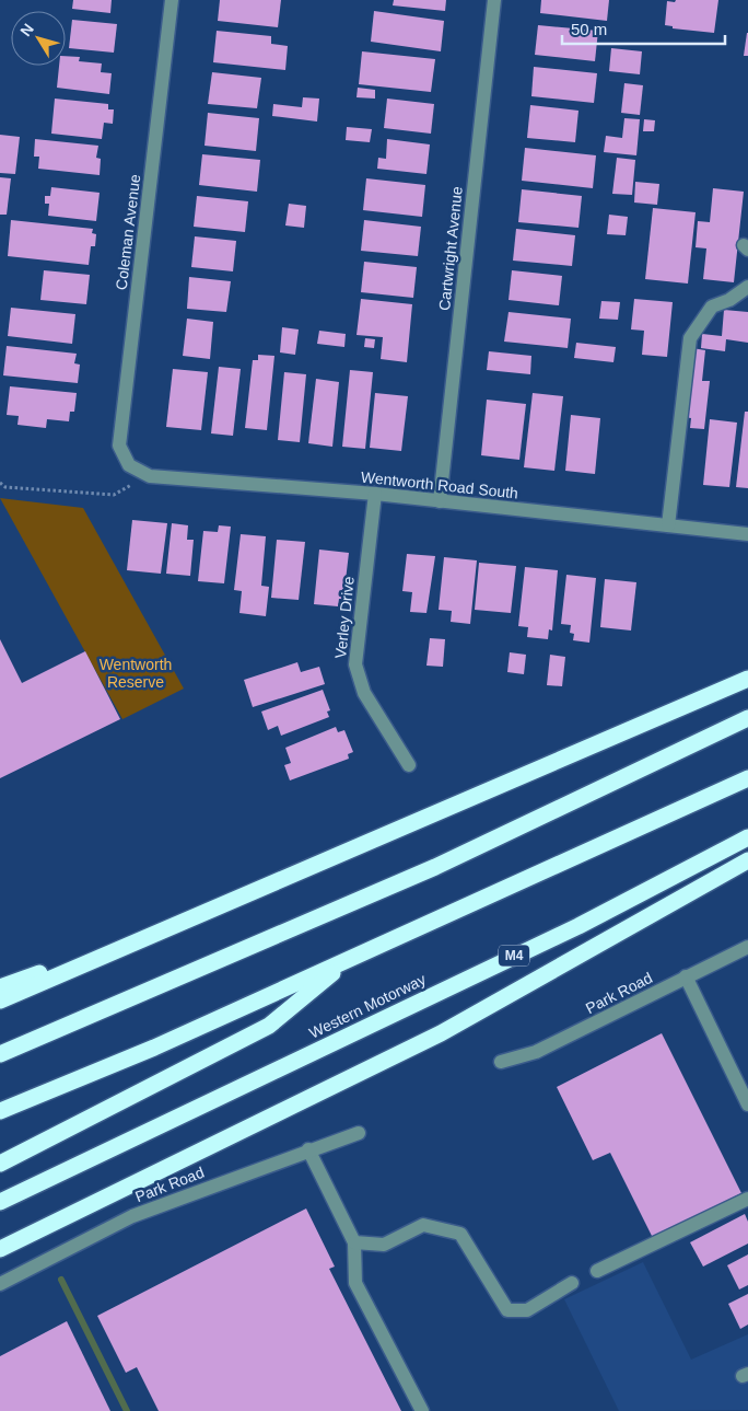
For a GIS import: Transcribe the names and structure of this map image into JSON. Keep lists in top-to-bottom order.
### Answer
{
  "streets": {
    "highway": ["M4", "Western Motorway"],
    "street": [
      "Coleman Avenue",
      "Cartwright Avenue",
      "Wentworth Road South",
      "Verley Drive",
      "Park Road"
    ]
  },
  "crossings": [
    ["Coleman Avenue", "Wentworth Road South"],
    ["Cartwright Avenue", "Wentworth Road South"],
    ["Wentworth Road South", "Verley Drive"]
  ],
  "parks": ["Wentworth Reserve"],
  "scale_bar": "50 m",
  "north": "top left"
}
